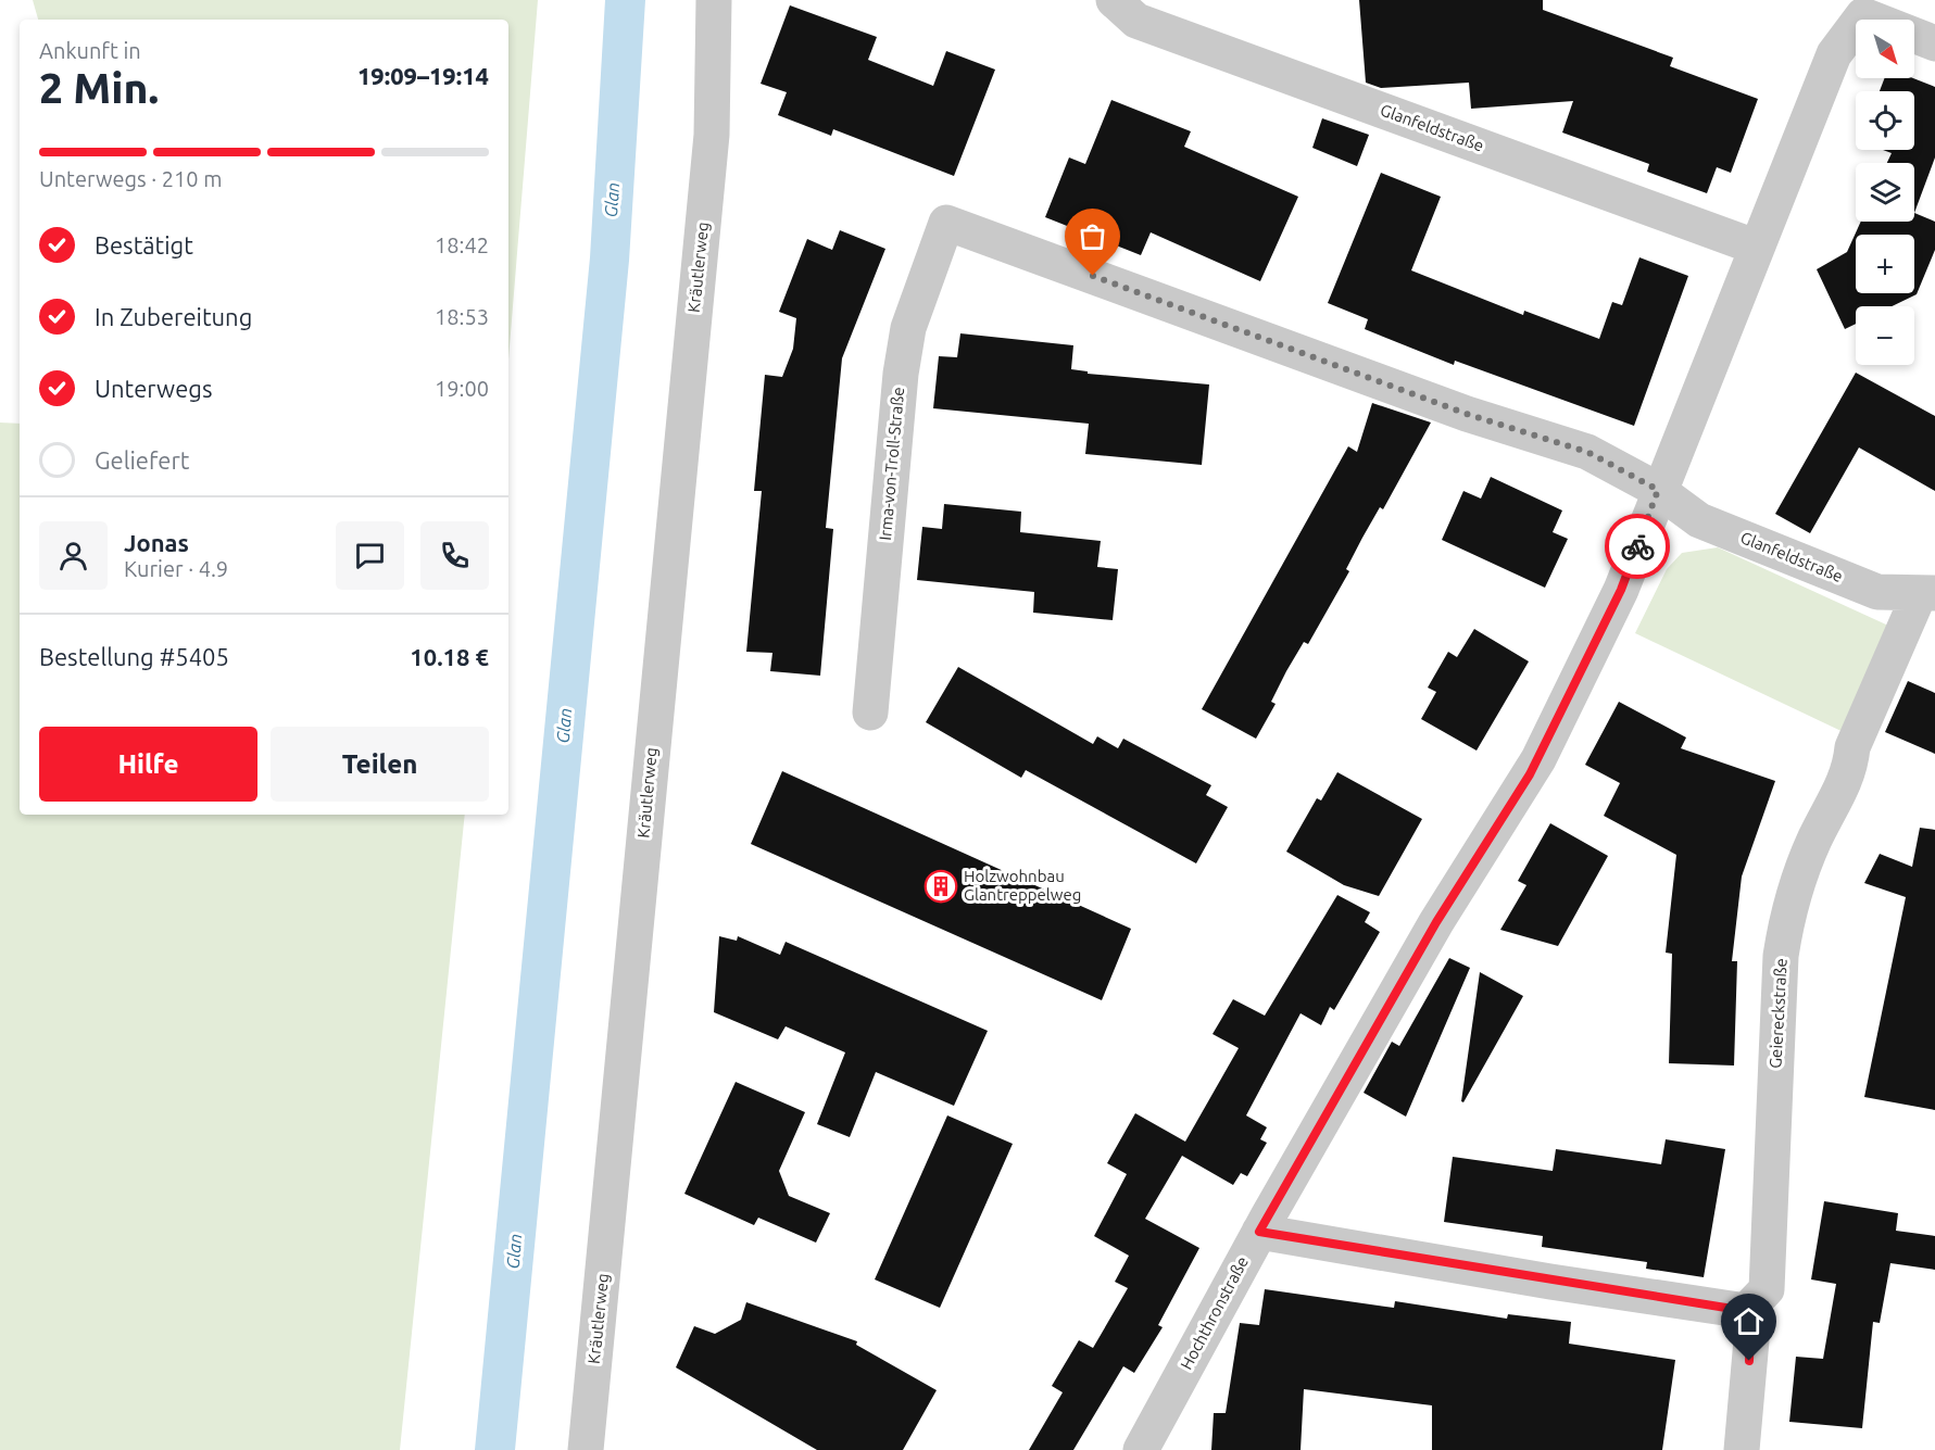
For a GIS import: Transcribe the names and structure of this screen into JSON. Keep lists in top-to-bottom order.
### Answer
{
  "streets": {
    "street": [
      "Glanfeldstraße",
      "Kräutlerweg",
      "Irma-von-Troll-Straße",
      "Geiereckstraße",
      "Hochthronstraße"
    ]
  },
  "crossings": [
    ["Glanfeldstraße", "Irma-von-Troll-Straße"],
    ["Glanfeldstraße", "Geiereckstraße"],
    ["Glanfeldstraße", "Hochthronstraße"]
  ],
  "water": ["Glan"],
  "places": {
    "building": ["Holzwohnbau Glantreppelweg"]
  },
  "north": "bottom right",
  "page": {
    "map_buttons": ["+", "−"],
    "heading": ["2 Min.", "Ankunft in", "19:09–19:14"],
    "panel": [
      "Jonas",
      "Kurier · 4.9",
      "Bestellung #5405",
      "10.18 €"
    ],
    "bar": "Unterwegs · 210 m",
    "list": [
      ["Bestätigt", "18:42"],
      ["In Zubereitung", "18:53"],
      ["Unterwegs", "19:00"],
      "Geliefert"
    ],
    "buttons": ["Hilfe", "Teilen"]
  }
}
